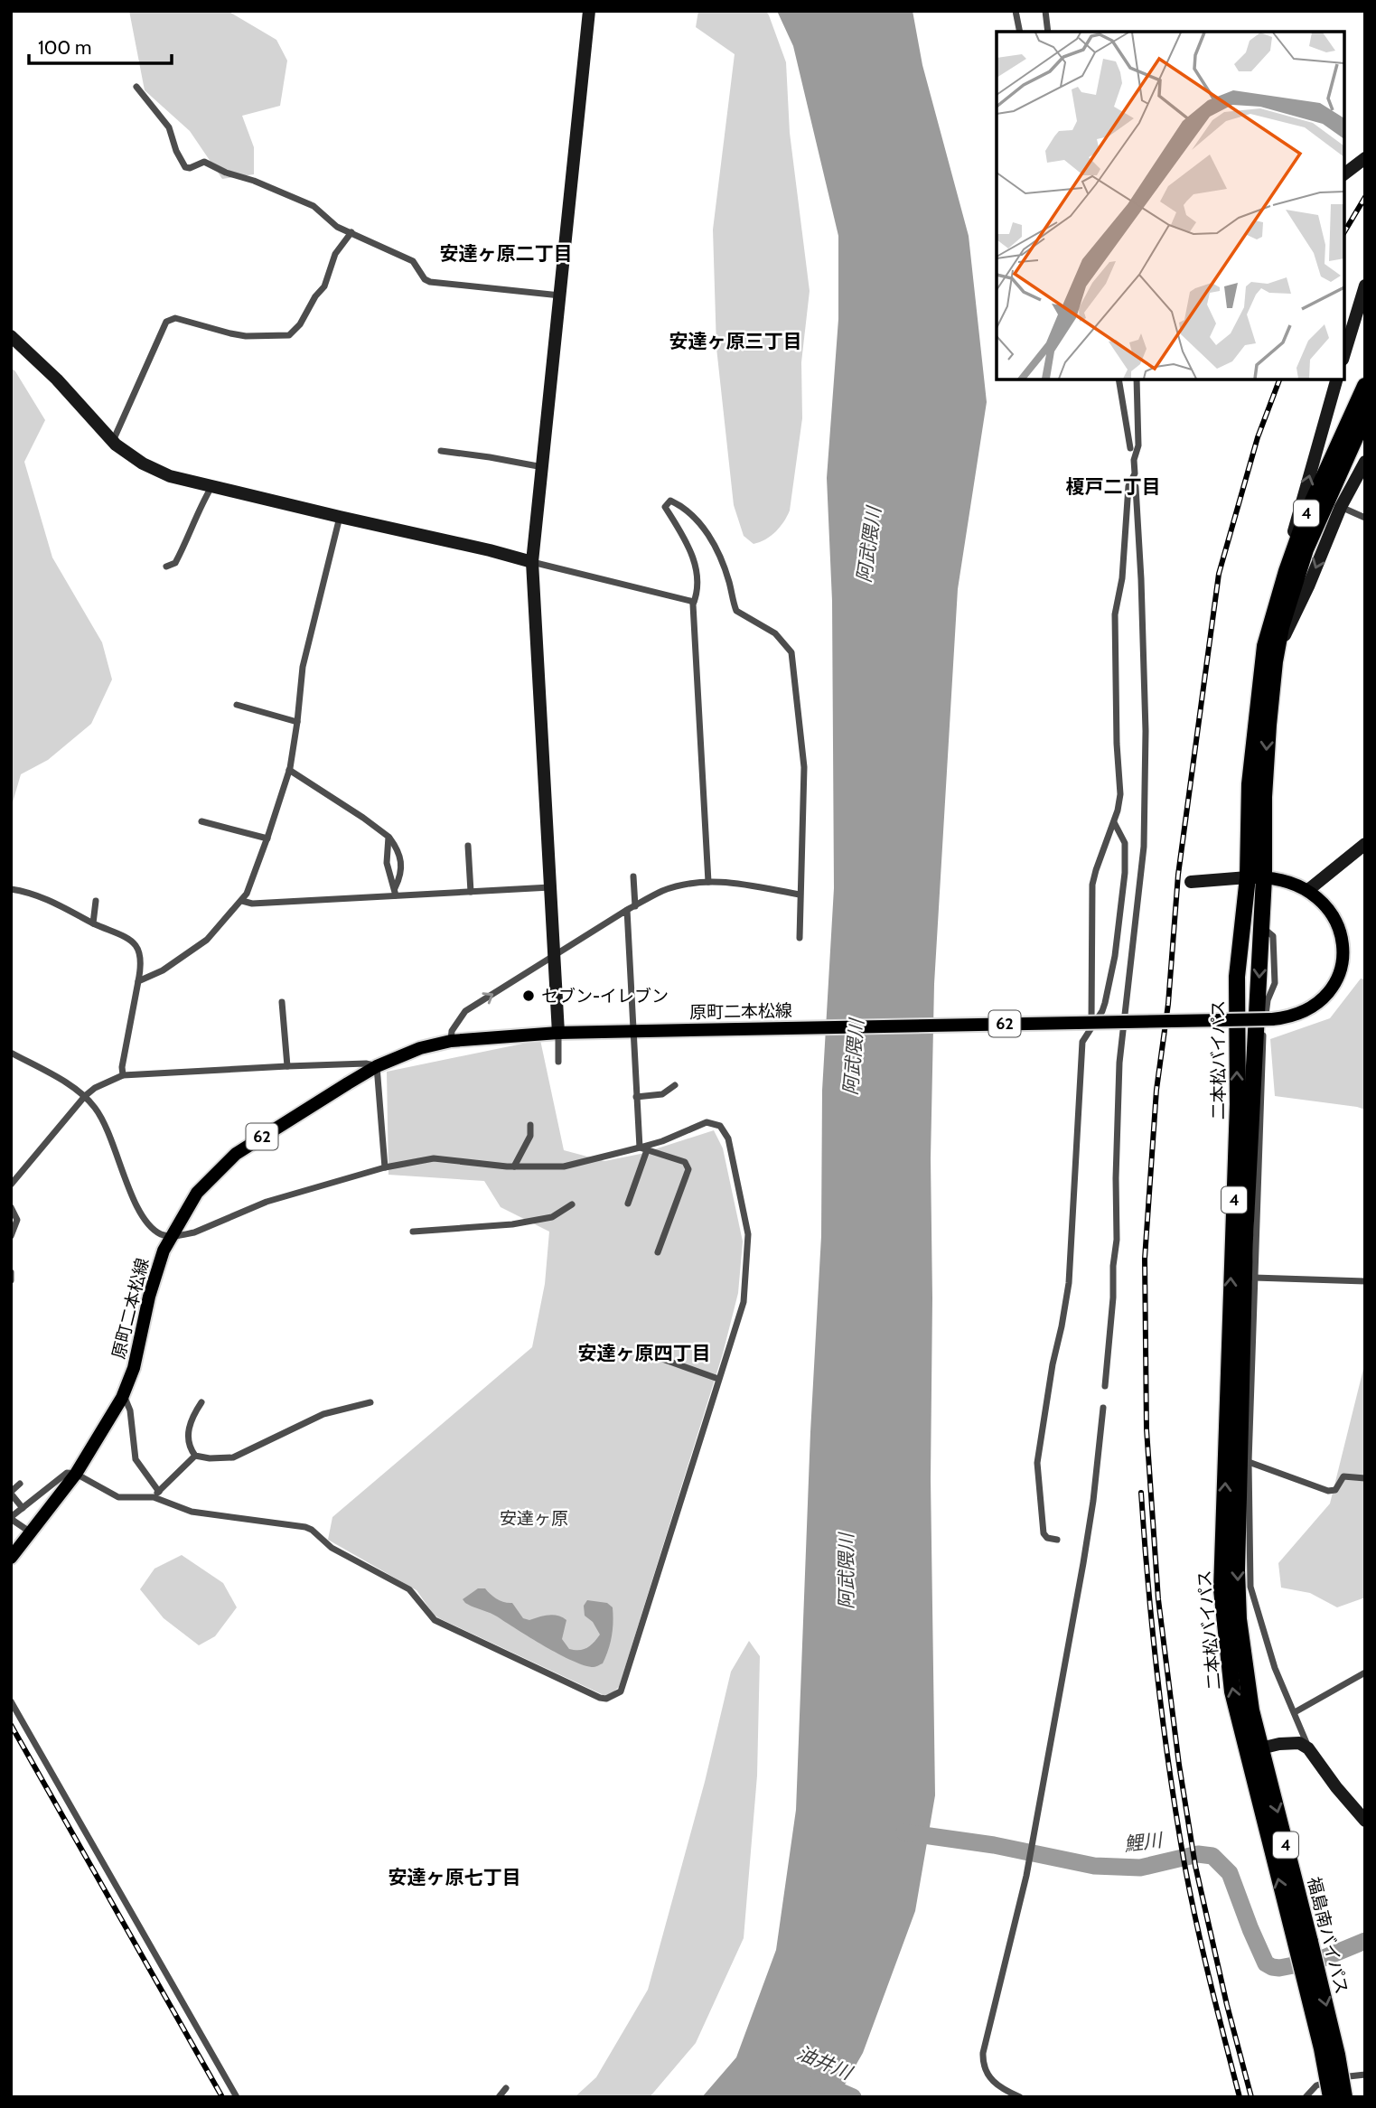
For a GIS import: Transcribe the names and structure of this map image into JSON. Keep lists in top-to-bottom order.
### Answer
{
  "streets": {
    "highway": ["4", "二本松バイパス", "福島南バイパス"],
    "main road": ["原町二本松線", "62"]
  },
  "crossings": [
    ["原町二本松線", "二本松バイパス"],
    ["二本松バイパス", "福島南バイパス"]
  ],
  "districts": [
    "安達ヶ原二丁目",
    "安達ヶ原三丁目",
    "榎戸二丁目",
    "安達ヶ原四丁目",
    "安達ヶ原七丁目"
  ],
  "water": ["阿武隈川", "鯉川", "油井川"],
  "parks": ["安達ヶ原"],
  "places": ["セブン-イレブン"],
  "scale_bar": "100 m"
}
